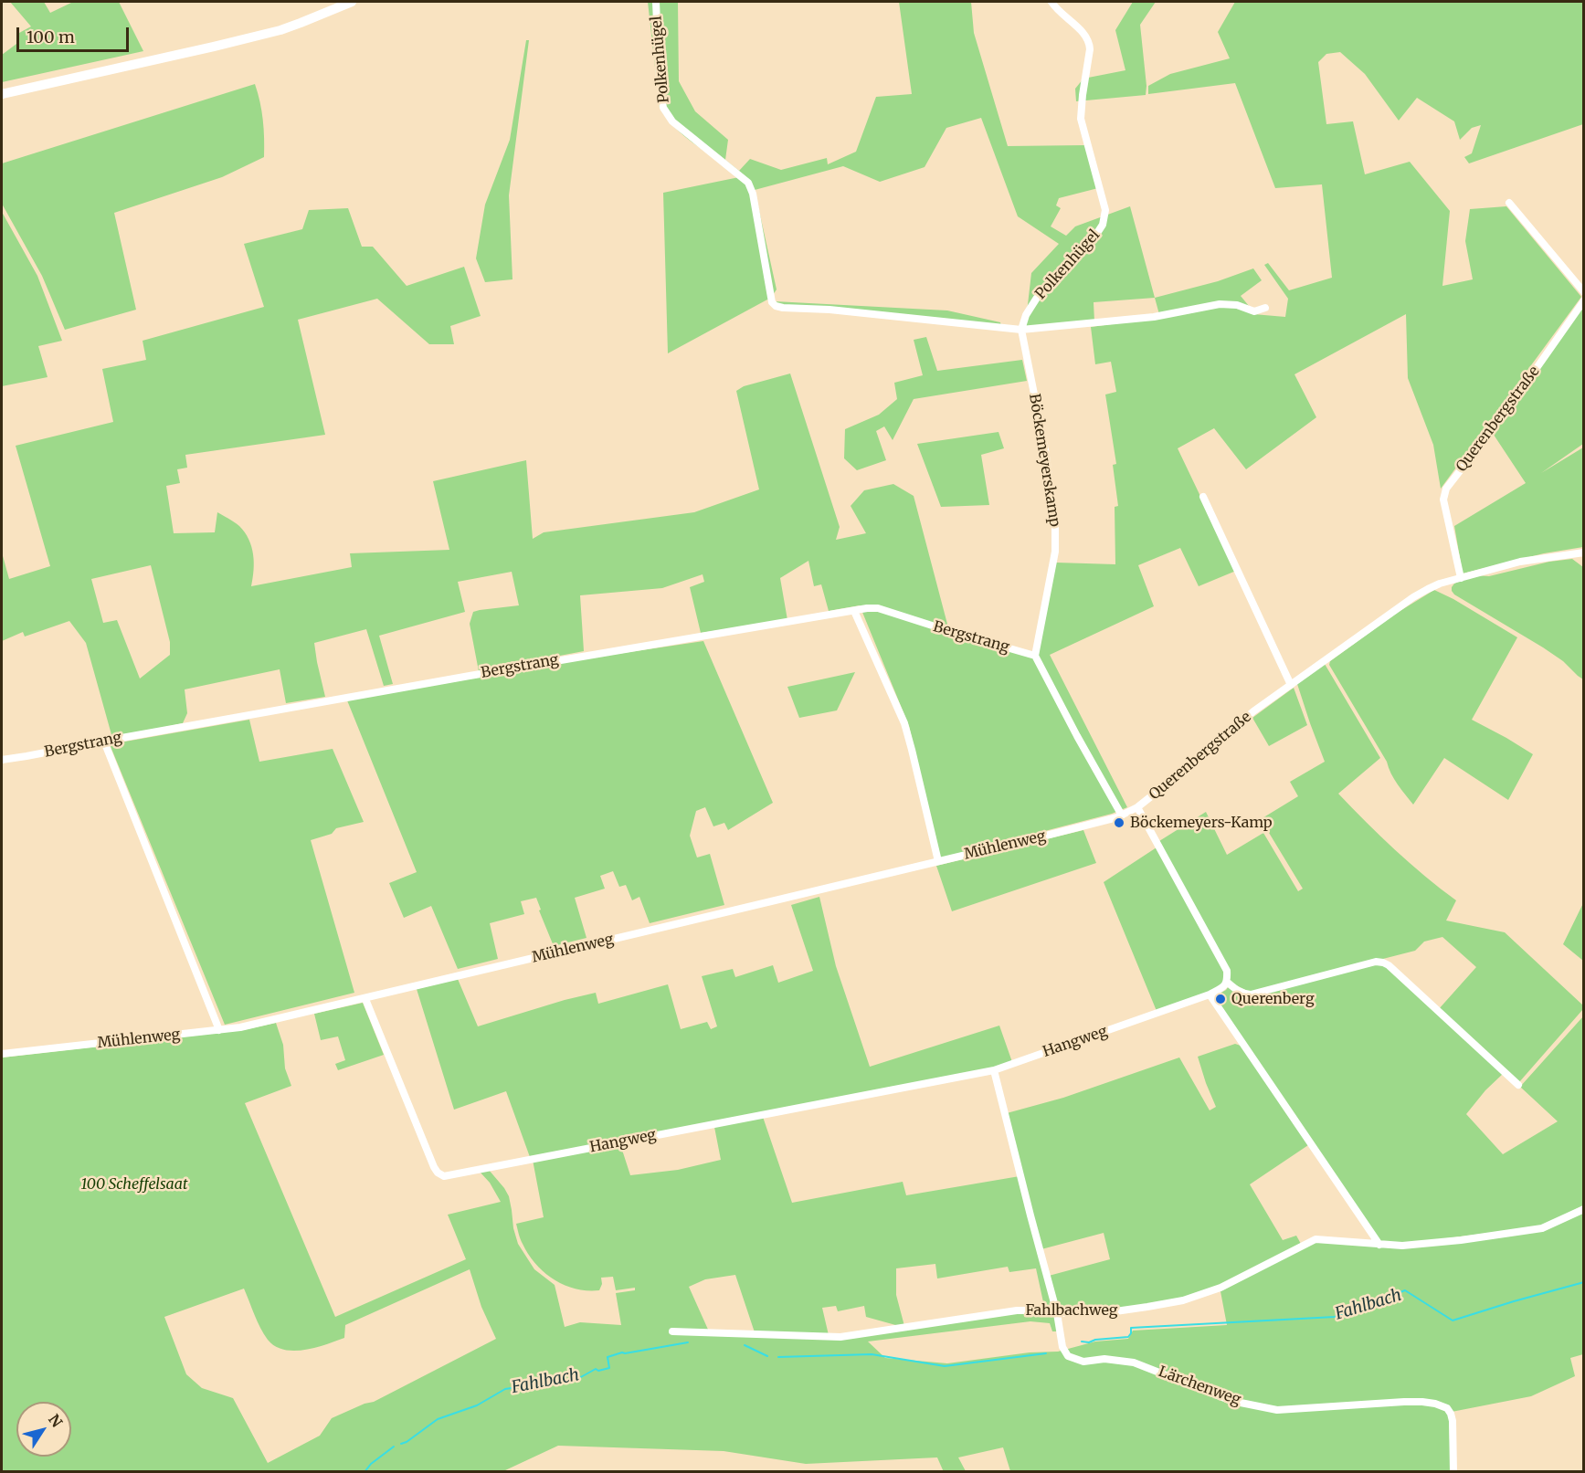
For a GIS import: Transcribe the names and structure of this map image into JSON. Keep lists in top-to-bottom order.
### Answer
{
  "streets": {
    "street": [
      "Polkenhügel",
      "Querenbergstraße",
      "Böckemeyerskamp",
      "Bergstrang",
      "Mühlenweg",
      "Hangweg",
      "Fahlbachweg",
      "Lärchenweg"
    ]
  },
  "crossings": [
    ["Polkenhügel", "Böckemeyerskamp"],
    ["Querenbergstraße", "Mühlenweg"],
    ["Böckemeyerskamp", "Bergstrang"],
    ["Mühlenweg", "Hangweg"],
    ["Hangweg", "Lärchenweg"],
    ["Fahlbachweg", "Lärchenweg"]
  ],
  "water": ["Fahlbach"],
  "parks": ["100 Scheffelsaat"],
  "places": ["Böckemeyers-Kamp", "Querenberg"],
  "scale_bar": "100 m",
  "north": "top right"
}
